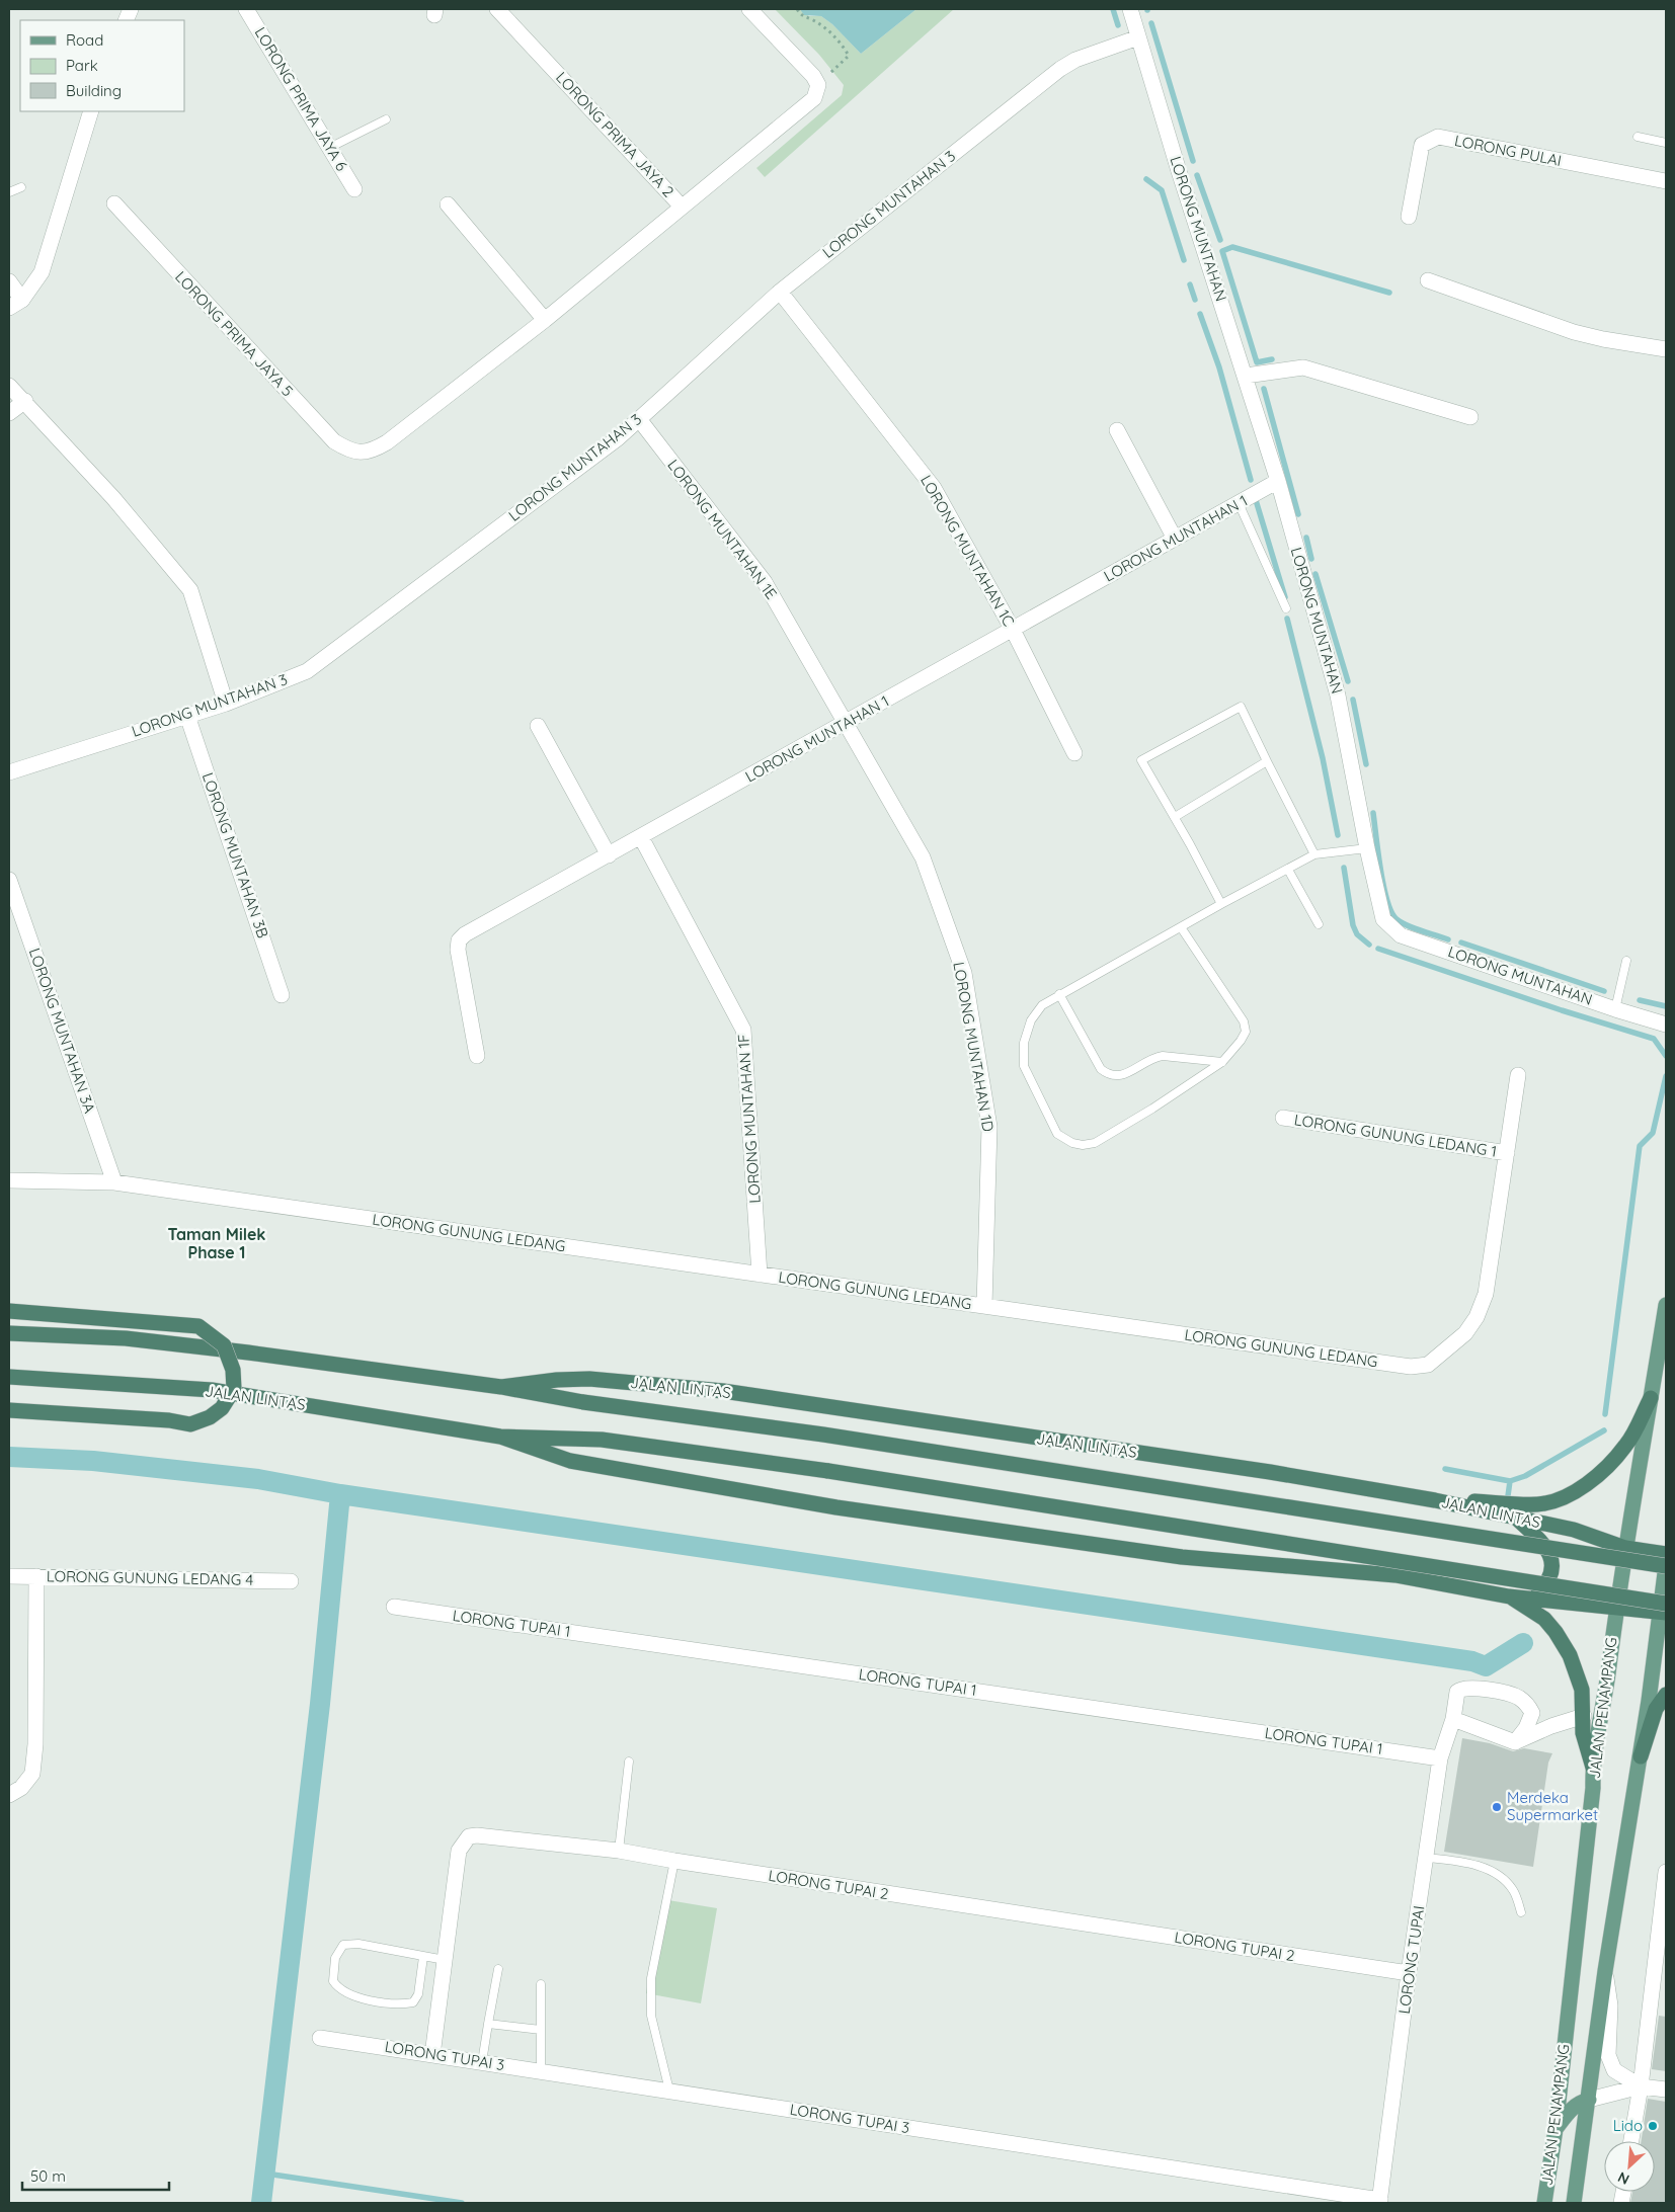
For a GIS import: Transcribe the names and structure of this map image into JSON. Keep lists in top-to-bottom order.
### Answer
{
  "streets": {
    "highway": ["JALAN LINTAS"],
    "main road": ["JALAN PENAMPANG"],
    "street": [
      "LORONG PRIMA JAYA 6",
      "LORONG PRIMA JAYA 2",
      "LORONG PULAI",
      "LORONG MUNTAHAN 3",
      "LORONG MUNTAHAN",
      "LORONG PRIMA JAYA 5",
      "LORONG MUNTAHAN 1E",
      "LORONG MUNTAHAN 1",
      "LORONG MUNTAHAN 1C",
      "LORONG MUNTAHAN 3B",
      "LORONG MUNTAHAN 3A",
      "LORONG MUNTAHAN 1D",
      "LORONG MUNTAHAN 1F",
      "LORONG GUNUNG LEDANG 1",
      "LORONG GUNUNG LEDANG",
      "LORONG GUNUNG LEDANG 4",
      "LORONG TUPAI 1",
      "LORONG TUPAI 2",
      "LORONG TUPAI",
      "LORONG TUPAI 3"
    ]
  },
  "crossings": [
    ["LORONG MUNTAHAN 3", "LORONG MUNTAHAN"],
    ["LORONG MUNTAHAN 3", "LORONG MUNTAHAN 1E"],
    ["LORONG MUNTAHAN 3", "LORONG MUNTAHAN 1C"],
    ["LORONG MUNTAHAN 3", "LORONG MUNTAHAN 3B"],
    ["LORONG MUNTAHAN", "LORONG MUNTAHAN 1"],
    ["LORONG MUNTAHAN 1E", "LORONG MUNTAHAN 1"],
    ["LORONG MUNTAHAN 1E", "LORONG MUNTAHAN 1D"],
    ["LORONG MUNTAHAN 1", "LORONG MUNTAHAN 1C"],
    ["LORONG MUNTAHAN 1", "LORONG MUNTAHAN 1D"],
    ["LORONG MUNTAHAN 1", "LORONG MUNTAHAN 1F"],
    ["LORONG MUNTAHAN 3A", "LORONG GUNUNG LEDANG"],
    ["LORONG MUNTAHAN 1D", "LORONG GUNUNG LEDANG"],
    ["LORONG MUNTAHAN 1F", "LORONG GUNUNG LEDANG"],
    ["LORONG GUNUNG LEDANG 1", "LORONG GUNUNG LEDANG"],
    ["JALAN LINTAS", "JALAN PENAMPANG"],
    ["LORONG TUPAI 1", "LORONG TUPAI"],
    ["LORONG TUPAI 2", "LORONG TUPAI"],
    ["LORONG TUPAI 2", "LORONG TUPAI 3"],
    ["LORONG TUPAI", "LORONG TUPAI 3"]
  ],
  "districts": ["Taman Milek Phase 1"],
  "places": ["Merdeka Supermarket", "Lido"],
  "legend": ["Road", "Park", "Building"],
  "scale_bar": "50 m",
  "north": "bottom left"
}
